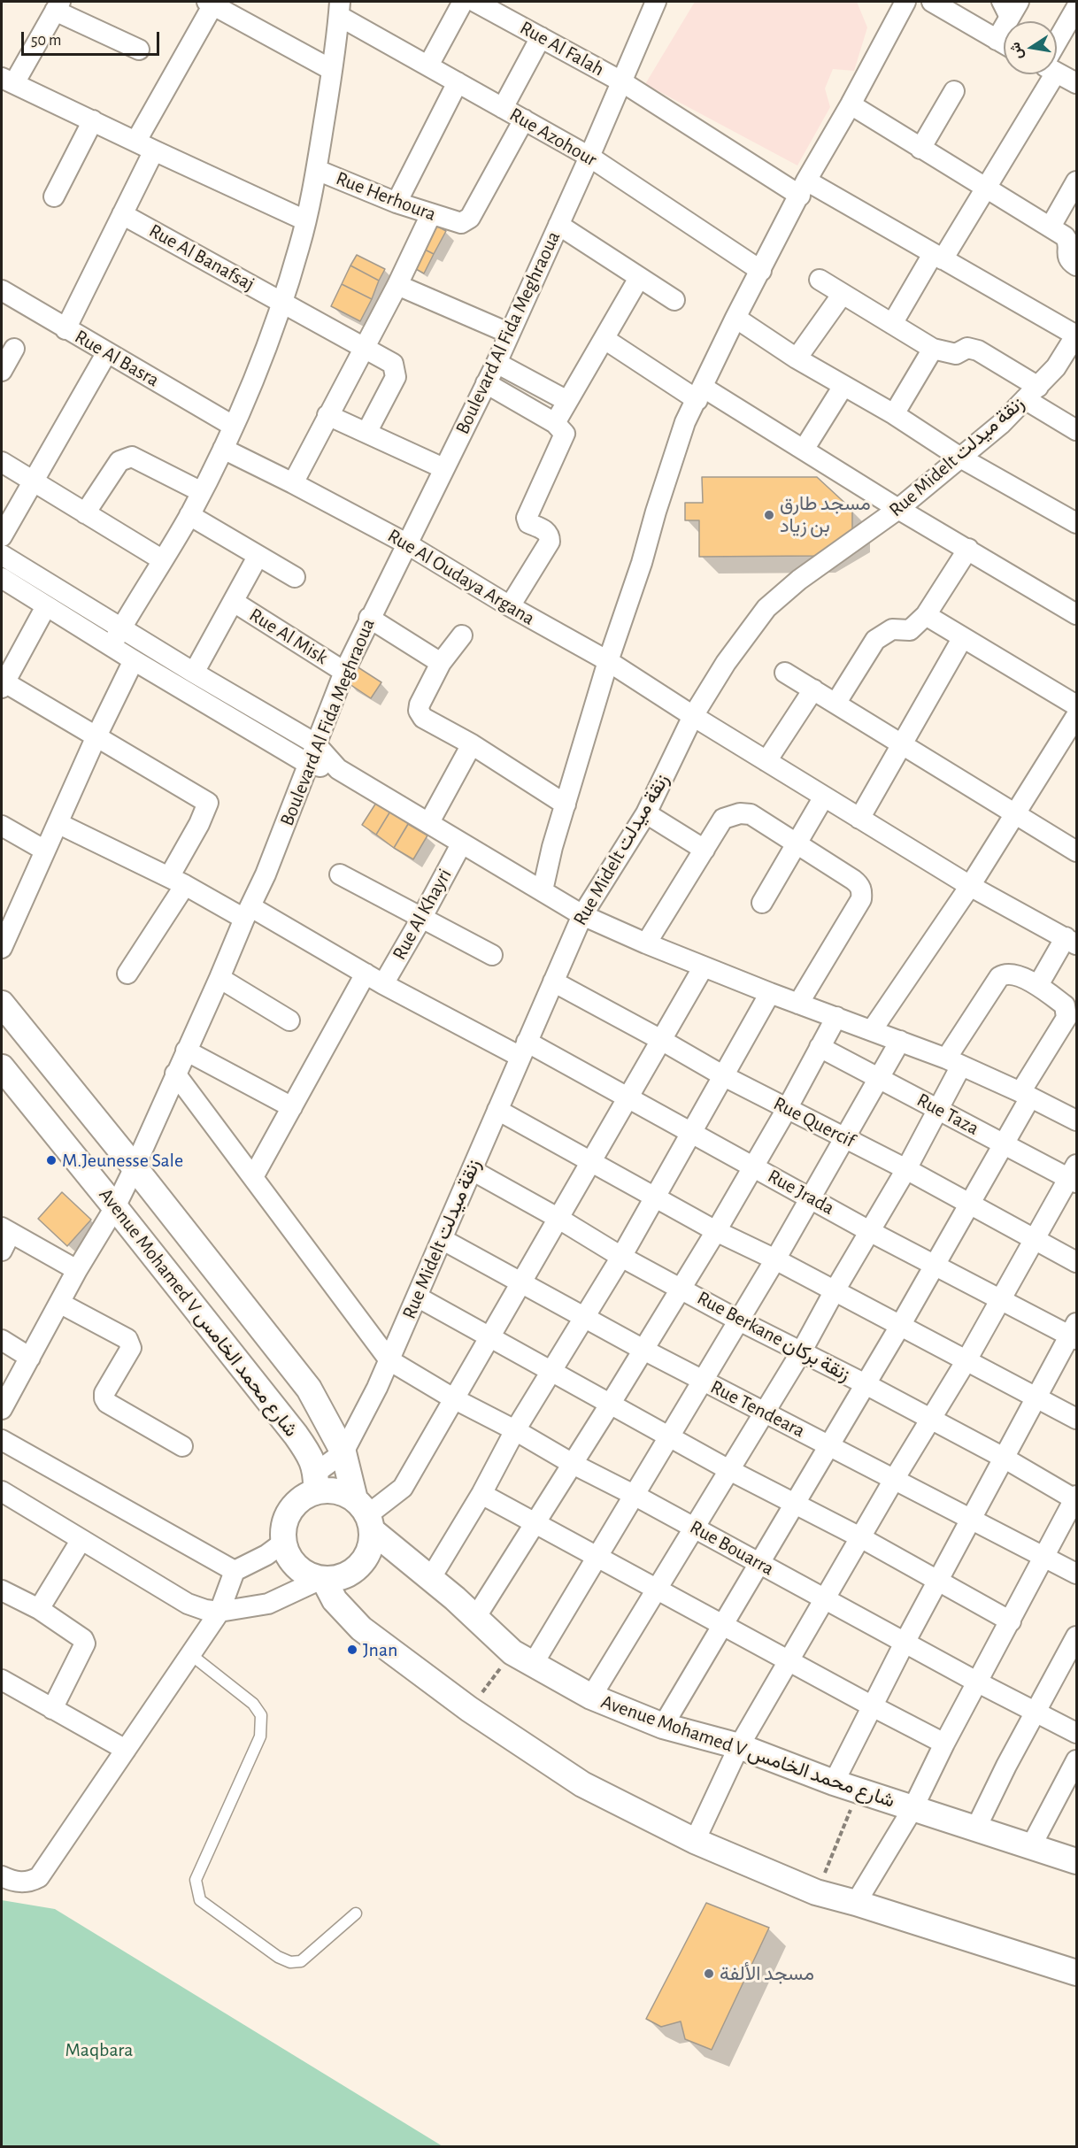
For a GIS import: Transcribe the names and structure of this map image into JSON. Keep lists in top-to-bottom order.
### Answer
{
  "streets": {
    "street": [
      "Rue Al Falah",
      "Rue Azohour",
      "Rue Herhoura",
      "Rue Al Banafsaj",
      "Boulevard Al Fida Meghraoua",
      "Rue Al Basra",
      "Rue Midelt زنقة ميدلت",
      "Rue Al Oudaya Argana",
      "Rue Al Misk",
      "Rue Al Khayri",
      "Rue Taza",
      "Rue Quercif",
      "Rue Jrada",
      "Avenue Mohamed V شارع محمد الخامس",
      "Rue Berkane زنقة بركان",
      "Rue Tendeara",
      "Rue Bouarra"
    ]
  },
  "crossings": [
    ["Rue Al Falah", "Boulevard Al Fida Meghraoua"],
    ["Rue Al Falah", "Rue Midelt زنقة ميدلت"],
    ["Rue Azohour", "Rue Herhoura"],
    ["Rue Azohour", "Boulevard Al Fida Meghraoua"],
    ["Boulevard Al Fida Meghraoua", "Rue Al Oudaya Argana"],
    ["Boulevard Al Fida Meghraoua", "Rue Al Misk"],
    ["Boulevard Al Fida Meghraoua", "Rue Jrada"],
    ["Boulevard Al Fida Meghraoua", "Avenue Mohamed V شارع محمد الخامس"],
    ["Rue Midelt زنقة ميدلت", "Rue Al Oudaya Argana"],
    ["Rue Midelt زنقة ميدلت", "Rue Quercif"],
    ["Rue Midelt زنقة ميدلت", "Rue Jrada"],
    ["Rue Midelt زنقة ميدلت", "Avenue Mohamed V شارع محمد الخامس"],
    ["Rue Midelt زنقة ميدلت", "Rue Berkane زنقة بركان"],
    ["Rue Midelt زنقة ميدلت", "Rue Tendeara"],
    ["Rue Midelt زنقة ميدلت", "Rue Bouarra"],
    ["Rue Al Khayri", "Rue Jrada"]
  ],
  "parks": ["Maqbara"],
  "places": [
    "مسجد طارق بن زياد",
    "M.Jeunesse Sale",
    "Jnan",
    "مسجد الألفة"
  ],
  "scale_bar": "50 m",
  "north": "left"
}
